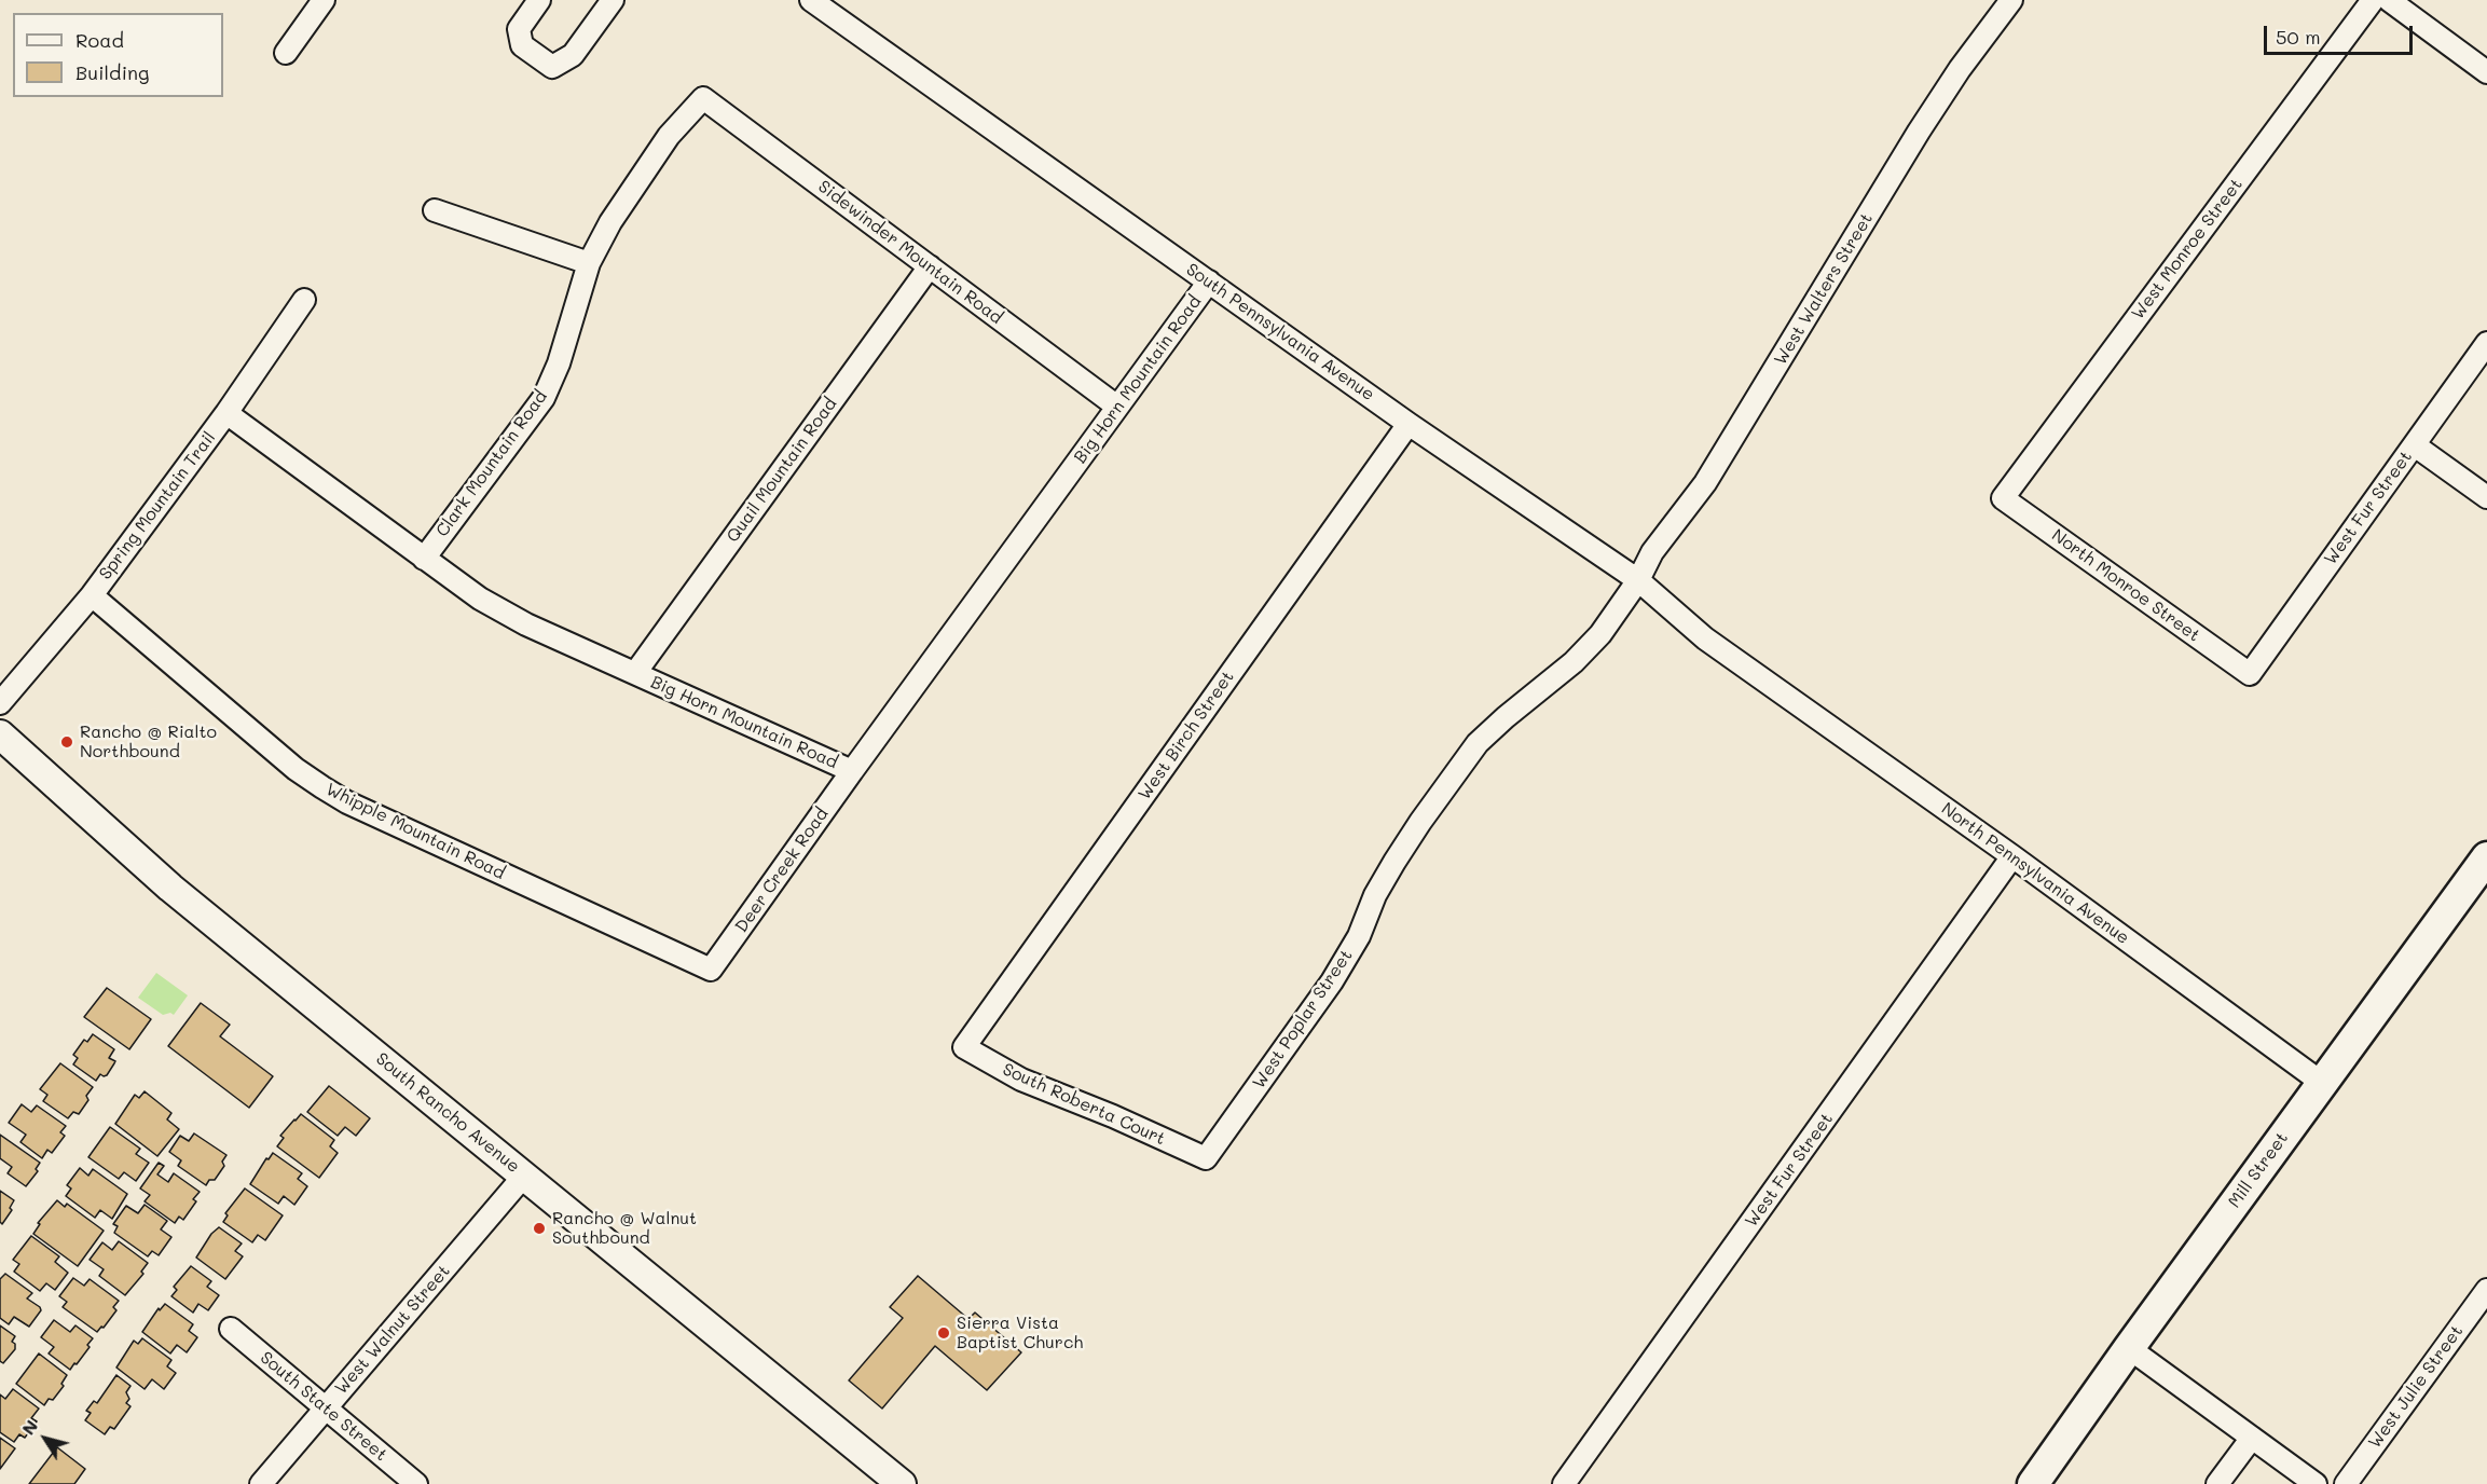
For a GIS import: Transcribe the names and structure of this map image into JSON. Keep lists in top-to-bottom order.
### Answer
{
  "streets": {
    "main road": ["Mill Street"],
    "street": [
      "West Monroe Street",
      "Sidewinder Mountain Road",
      "West Walters Street",
      "South Pennsylvania Avenue",
      "Big Horn Mountain Road",
      "Clark Mountain Road",
      "Quail Mountain Road",
      "Spring Mountain Trail",
      "West Fur Street",
      "North Monroe Street",
      "West Birch Street",
      "Whipple Mountain Road",
      "Deer Creek Road",
      "North Pennsylvania Avenue",
      "West Poplar Street",
      "South Roberta Court",
      "South Rancho Avenue",
      "West Walnut Street",
      "West Julie Street",
      "South State Street"
    ]
  },
  "crossings": [
    ["West Monroe Street", "North Monroe Street"],
    ["Sidewinder Mountain Road", "Big Horn Mountain Road"],
    ["Sidewinder Mountain Road", "Clark Mountain Road"],
    ["Sidewinder Mountain Road", "Quail Mountain Road"],
    ["West Walters Street", "South Pennsylvania Avenue"],
    ["West Walters Street", "West Poplar Street"],
    ["South Pennsylvania Avenue", "Big Horn Mountain Road"],
    ["South Pennsylvania Avenue", "West Birch Street"],
    ["South Pennsylvania Avenue", "North Pennsylvania Avenue"],
    ["South Pennsylvania Avenue", "West Poplar Street"],
    ["Big Horn Mountain Road", "Clark Mountain Road"],
    ["Big Horn Mountain Road", "Quail Mountain Road"],
    ["Big Horn Mountain Road", "Spring Mountain Trail"],
    ["Big Horn Mountain Road", "Deer Creek Road"],
    ["Spring Mountain Trail", "Whipple Mountain Road"],
    ["West Fur Street", "North Monroe Street"],
    ["West Fur Street", "North Pennsylvania Avenue"],
    ["West Birch Street", "South Roberta Court"],
    ["Whipple Mountain Road", "Deer Creek Road"],
    ["North Pennsylvania Avenue", "Mill Street"],
    ["West Poplar Street", "South Roberta Court"],
    ["South Rancho Avenue", "West Walnut Street"],
    ["West Walnut Street", "South State Street"]
  ],
  "places": ["Rancho @ Rialto Northbound", "Rancho @ Walnut Southbound", "Sierra Vista Baptist Church"],
  "legend": ["Road", "Building"],
  "scale_bar": "50 m",
  "north": "top left"
}
